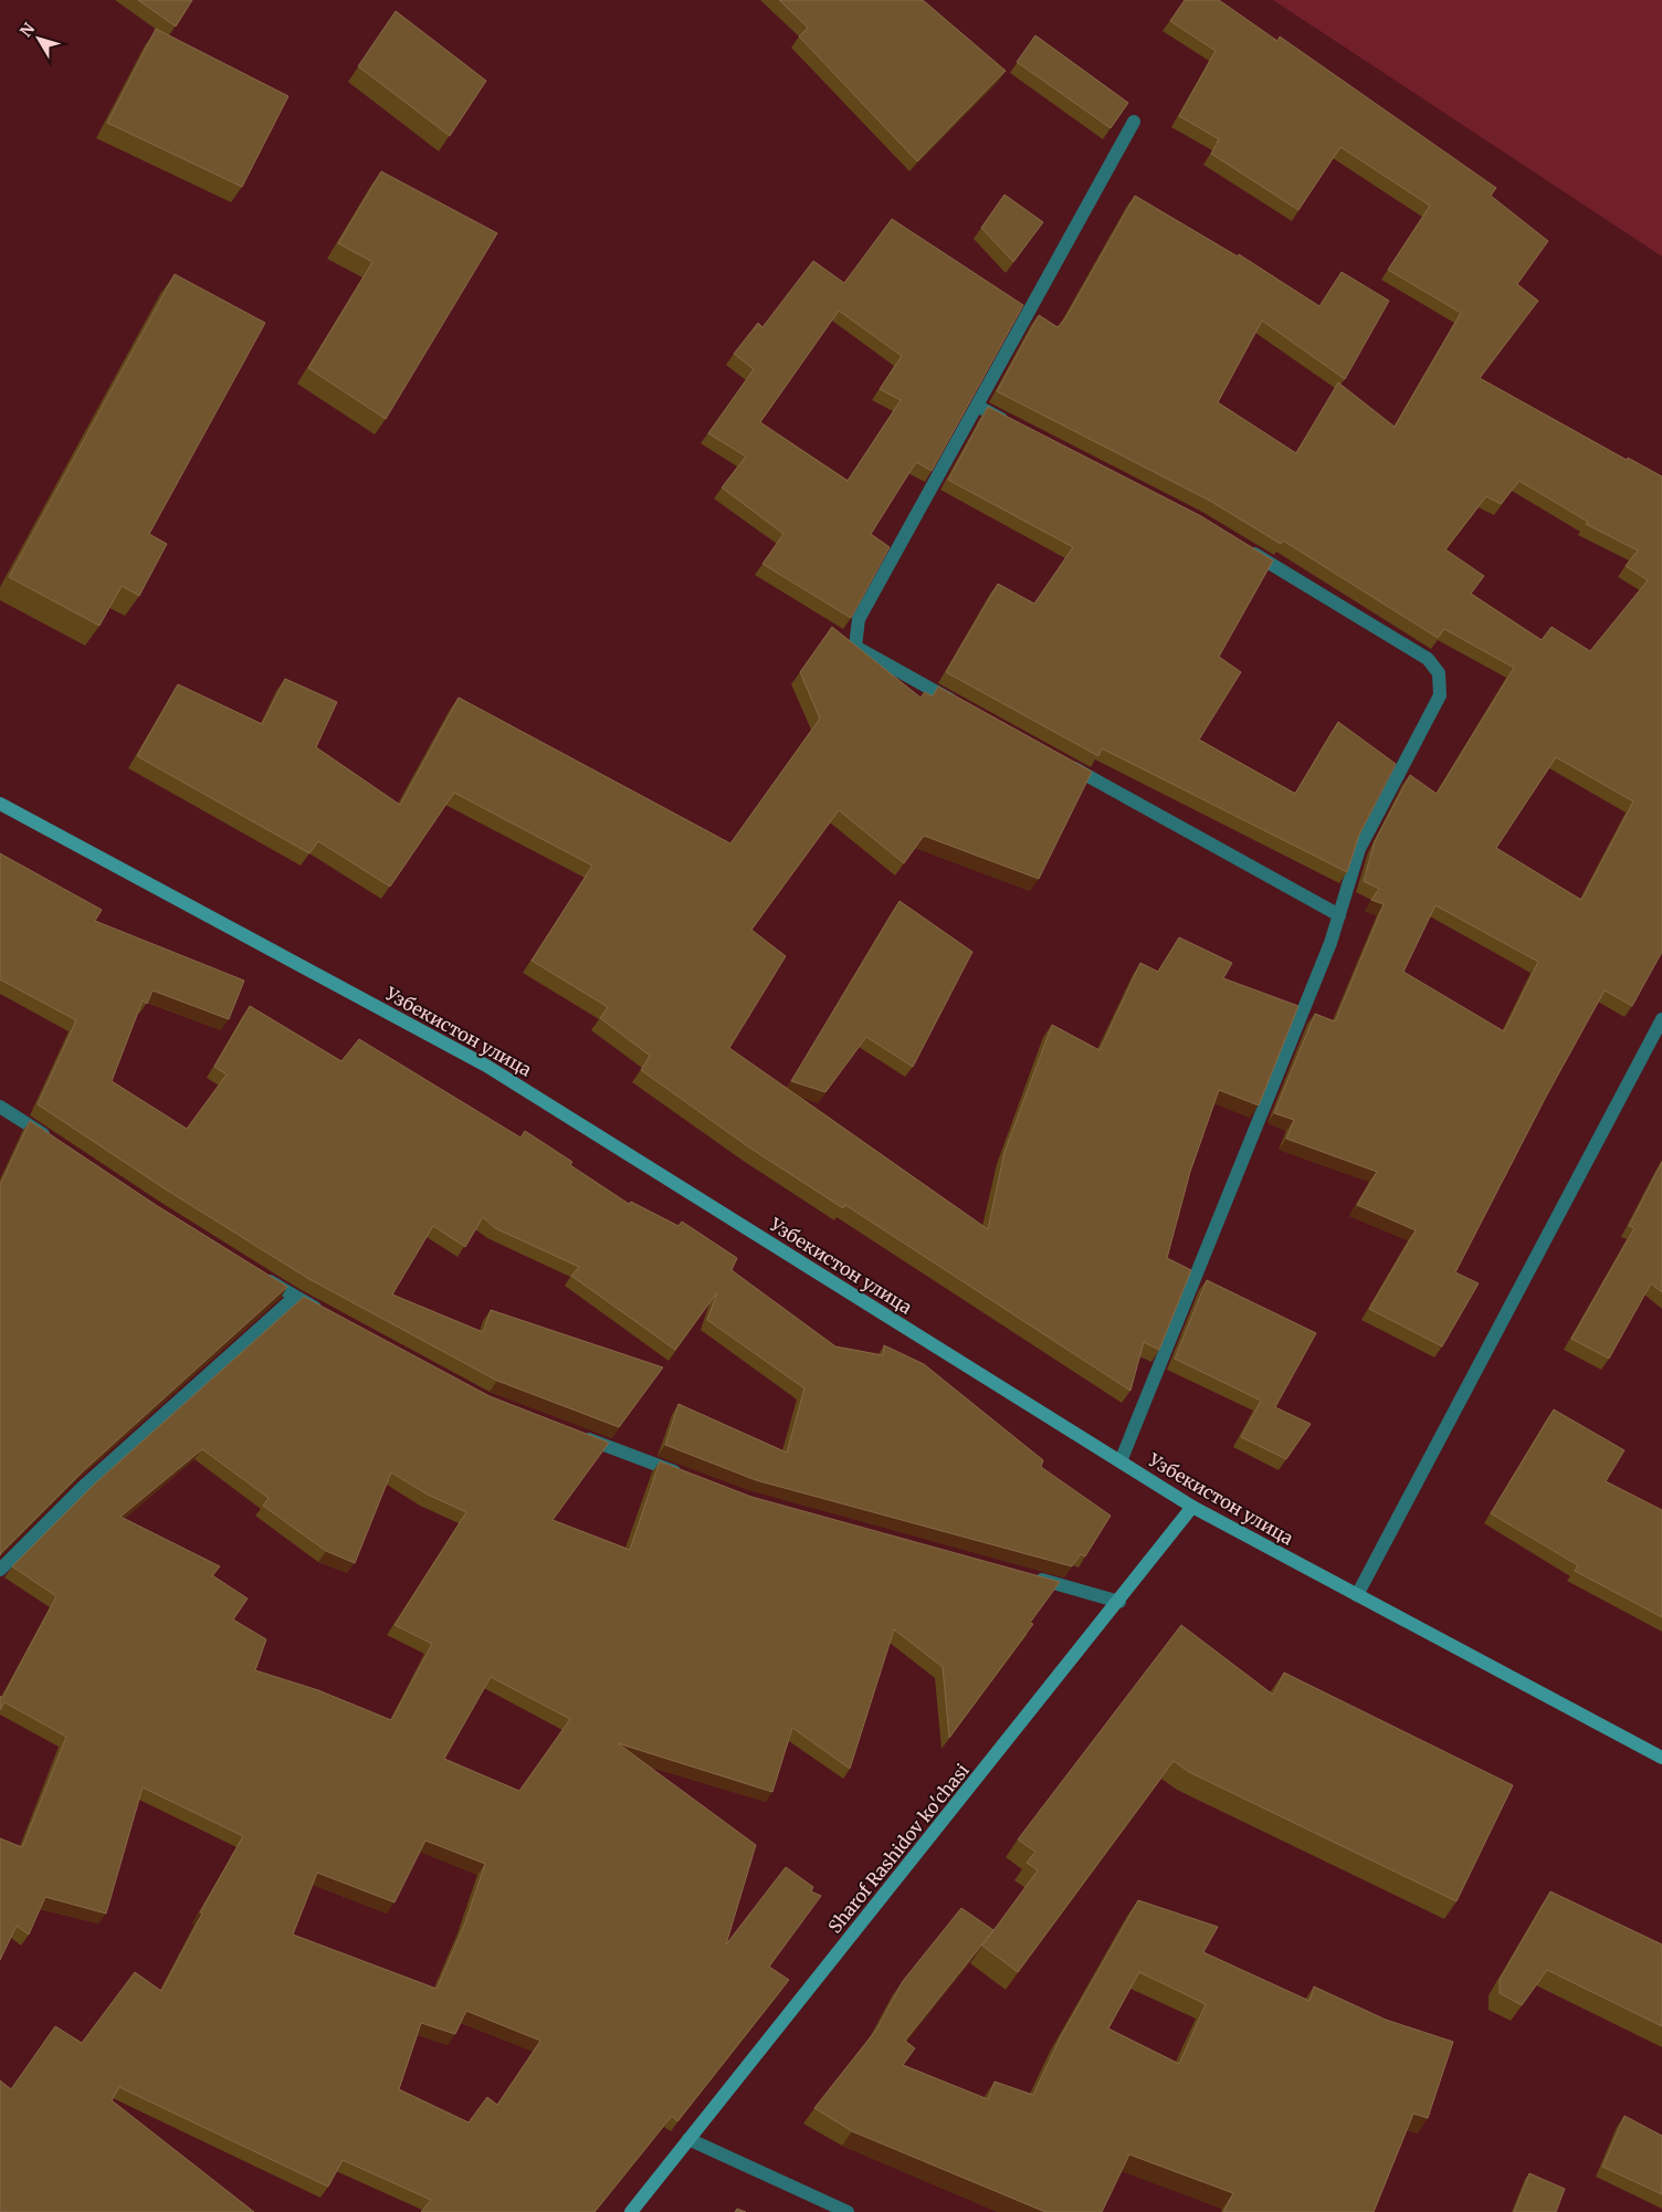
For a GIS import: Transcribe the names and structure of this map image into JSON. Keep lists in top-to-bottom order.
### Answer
{
  "streets": {
    "main road": ["Узбекистон улица", "Sharof Rashidov ko'chasi"]
  },
  "crossings": [
    ["Узбекистон улица", "Sharof Rashidov ko'chasi"]
  ],
  "north": "top left"
}
